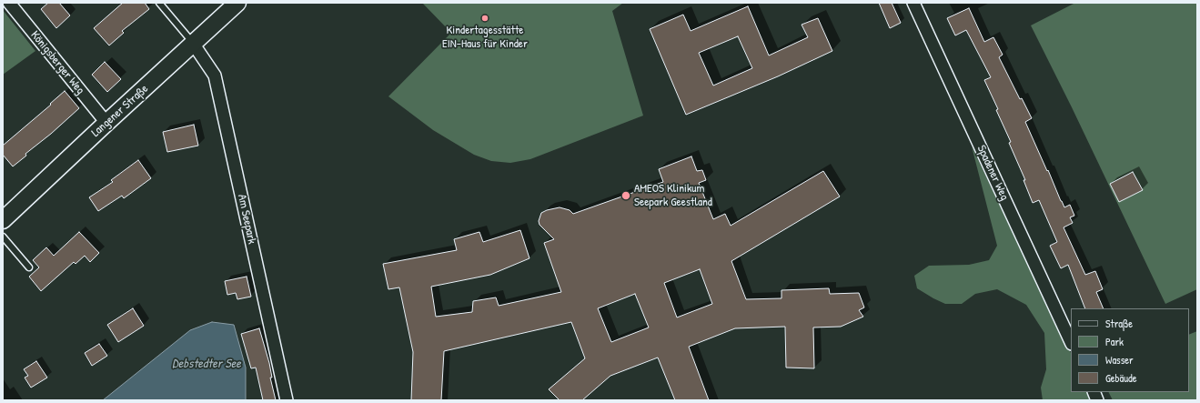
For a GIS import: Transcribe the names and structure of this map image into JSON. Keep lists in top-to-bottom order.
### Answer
{
  "streets": {
    "main road": ["Langener Straße"],
    "street": ["Königsberger Weg", "Spadener Weg", "Am Seepark"]
  },
  "crossings": [
    ["Königsberger Weg", "Langener Straße"],
    ["Langener Straße", "Am Seepark"]
  ],
  "water": ["Debstedter See"],
  "places": ["Kindertagesstätte EIN-Haus für Kinder", "AMEOS Klinikum Seepark Geestland"],
  "legend": [
    "Straße",
    "Park",
    "Wasser",
    "Gebäude"
  ]
}
